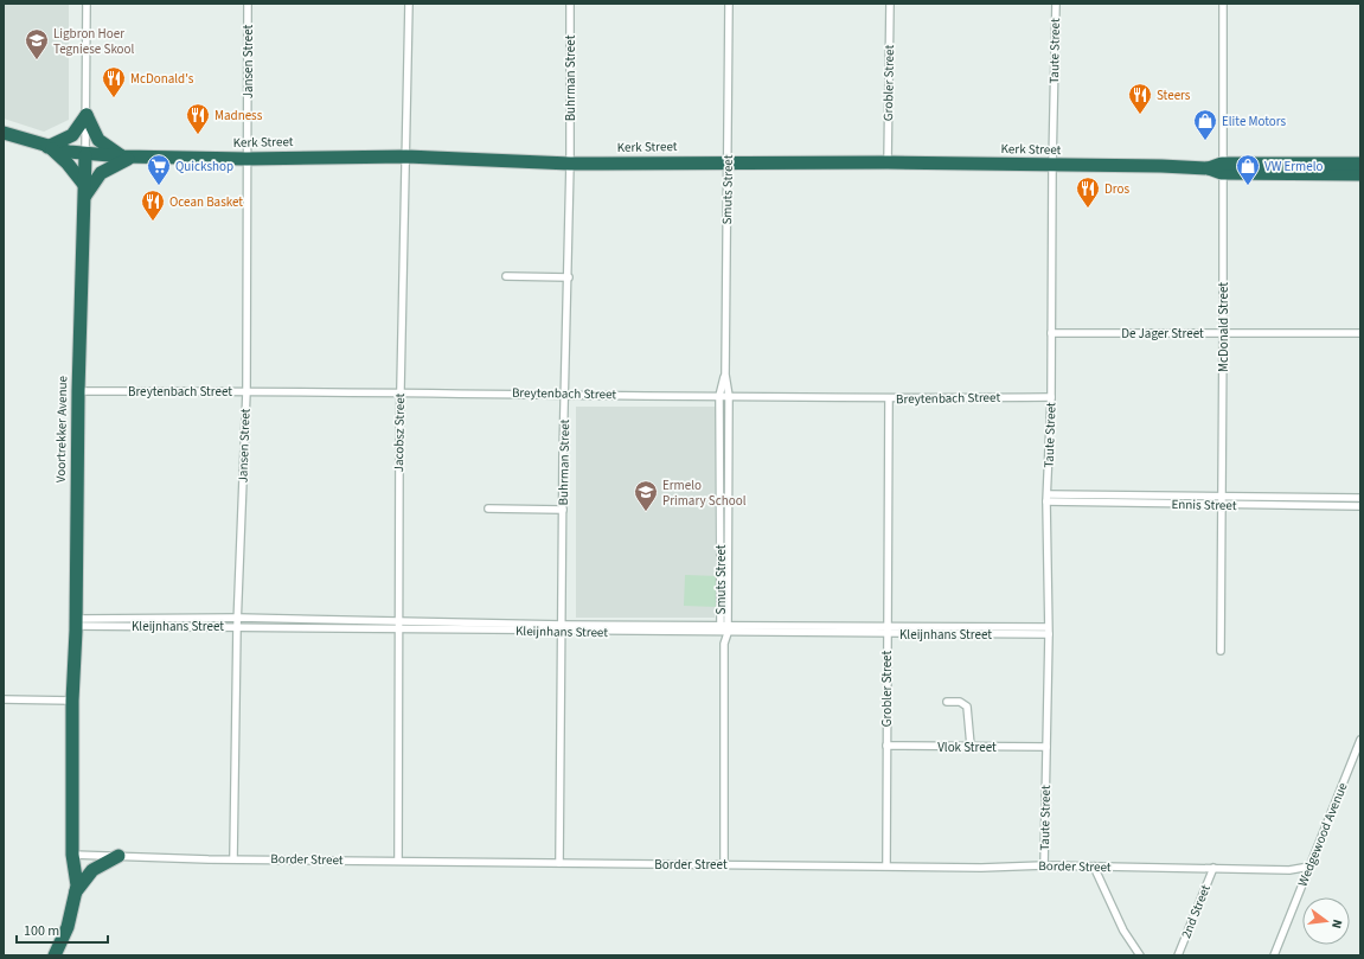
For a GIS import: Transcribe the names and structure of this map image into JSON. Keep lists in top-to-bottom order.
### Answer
{
  "streets": {
    "highway": ["Kerk Street", "Voortrekker Avenue"],
    "street": [
      "Taute Street",
      "Jansen Street",
      "Buhrman Street",
      "Grobler Street",
      "Smuts Street",
      "McDonald Street",
      "De Jager Street",
      "Breytenbach Street",
      "Jacobsz Street",
      "Ennis Street",
      "Kleijnhans Street",
      "Vlok Street",
      "Wedgewood Avenue",
      "Border Street",
      "2nd Street"
    ]
  },
  "crossings": [
    ["Taute Street", "Kerk Street"],
    ["Taute Street", "De Jager Street"],
    ["Taute Street", "Breytenbach Street"],
    ["Taute Street", "Ennis Street"],
    ["Taute Street", "Kleijnhans Street"],
    ["Taute Street", "Vlok Street"],
    ["Taute Street", "Border Street"],
    ["Jansen Street", "Kerk Street"],
    ["Jansen Street", "Breytenbach Street"],
    ["Jansen Street", "Kleijnhans Street"],
    ["Jansen Street", "Border Street"],
    ["Buhrman Street", "Kerk Street"],
    ["Buhrman Street", "Breytenbach Street"],
    ["Buhrman Street", "Kleijnhans Street"],
    ["Buhrman Street", "Border Street"],
    ["Grobler Street", "Kerk Street"],
    ["Grobler Street", "Breytenbach Street"],
    ["Grobler Street", "Kleijnhans Street"],
    ["Grobler Street", "Vlok Street"],
    ["Grobler Street", "Border Street"],
    ["Kerk Street", "Smuts Street"],
    ["Kerk Street", "McDonald Street"],
    ["Kerk Street", "Voortrekker Avenue"],
    ["Kerk Street", "Jacobsz Street"],
    ["Smuts Street", "Breytenbach Street"],
    ["Smuts Street", "Kleijnhans Street"],
    ["Smuts Street", "Border Street"],
    ["McDonald Street", "De Jager Street"],
    ["McDonald Street", "Ennis Street"],
    ["Breytenbach Street", "Voortrekker Avenue"],
    ["Breytenbach Street", "Jacobsz Street"],
    ["Voortrekker Avenue", "Kleijnhans Street"],
    ["Voortrekker Avenue", "Border Street"],
    ["Jacobsz Street", "Kleijnhans Street"],
    ["Jacobsz Street", "Border Street"],
    ["Wedgewood Avenue", "Border Street"],
    ["Border Street", "2nd Street"]
  ],
  "places": {
    "school or university": ["Ligbron Hoer Tegniese Skool", "Ermelo Primary School"],
    "restaurant": [
      "McDonald's",
      "Steers",
      "Madness",
      "Dros",
      "Ocean Basket"
    ],
    "shop": ["Elite Motors", "VW Ermelo"],
    "supermarket": ["Quickshop"]
  },
  "scale_bar": "100 m",
  "north": "right"
}
